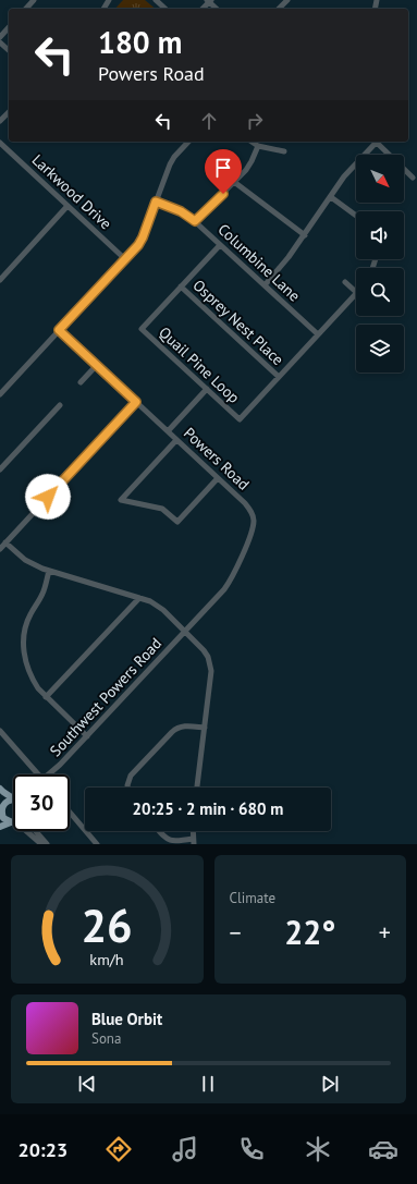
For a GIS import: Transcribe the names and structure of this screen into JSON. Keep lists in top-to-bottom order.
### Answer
{
  "streets": {
    "street": [
      "Larkwood Drive",
      "Columbine Lane",
      "Osprey Nest Place",
      "Quail Pine Loop",
      "Powers Road",
      "Southwest Powers Road"
    ]
  },
  "crossings": [
    ["Columbine Lane", "Quail Pine Loop"],
    ["Osprey Nest Place", "Quail Pine Loop"],
    ["Powers Road", "Southwest Powers Road"]
  ],
  "north": "bottom right",
  "page": {
    "turn": ["180 m", "Powers Road"],
    "limit": "30",
    "trip": "20:25 · 2 min · 680 m",
    "tile": "Climate",
    "heat": ["−", "22°", "+"],
    "song": ["Blue Orbit", "Sona"],
    "tabs": "20:23",
    "gauge": ["26", "km/h"]
  }
}
